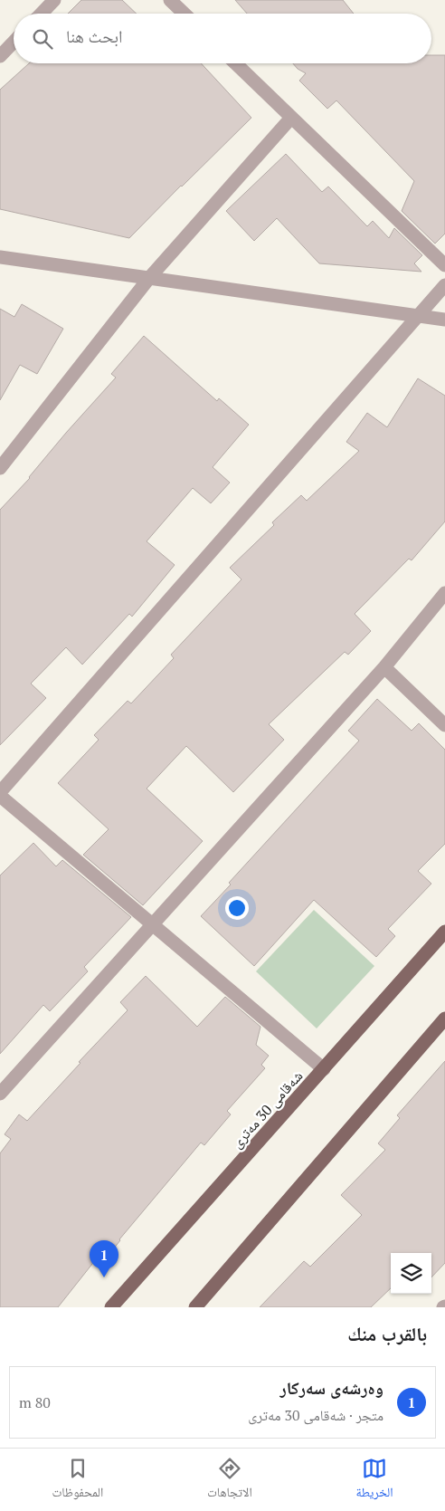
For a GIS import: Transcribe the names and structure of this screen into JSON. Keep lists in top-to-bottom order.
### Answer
{
  "streets": {
    "main road": ["شەقامی 30 مەتری"]
  },
  "page": {
    "search": "ابحث هنا",
    "pins": "1",
    "heading": "بالقرب منك",
    "list": [
      {
        "mark": "1",
        "name": "وەرشەی سەرکار",
        "note": "متجر · شەقامی 30 مەتری",
        "value": "80 m"
      }
    ],
    "nav": ["الخريطة", "الاتجاهات", "المحفوظات"]
  }
}
